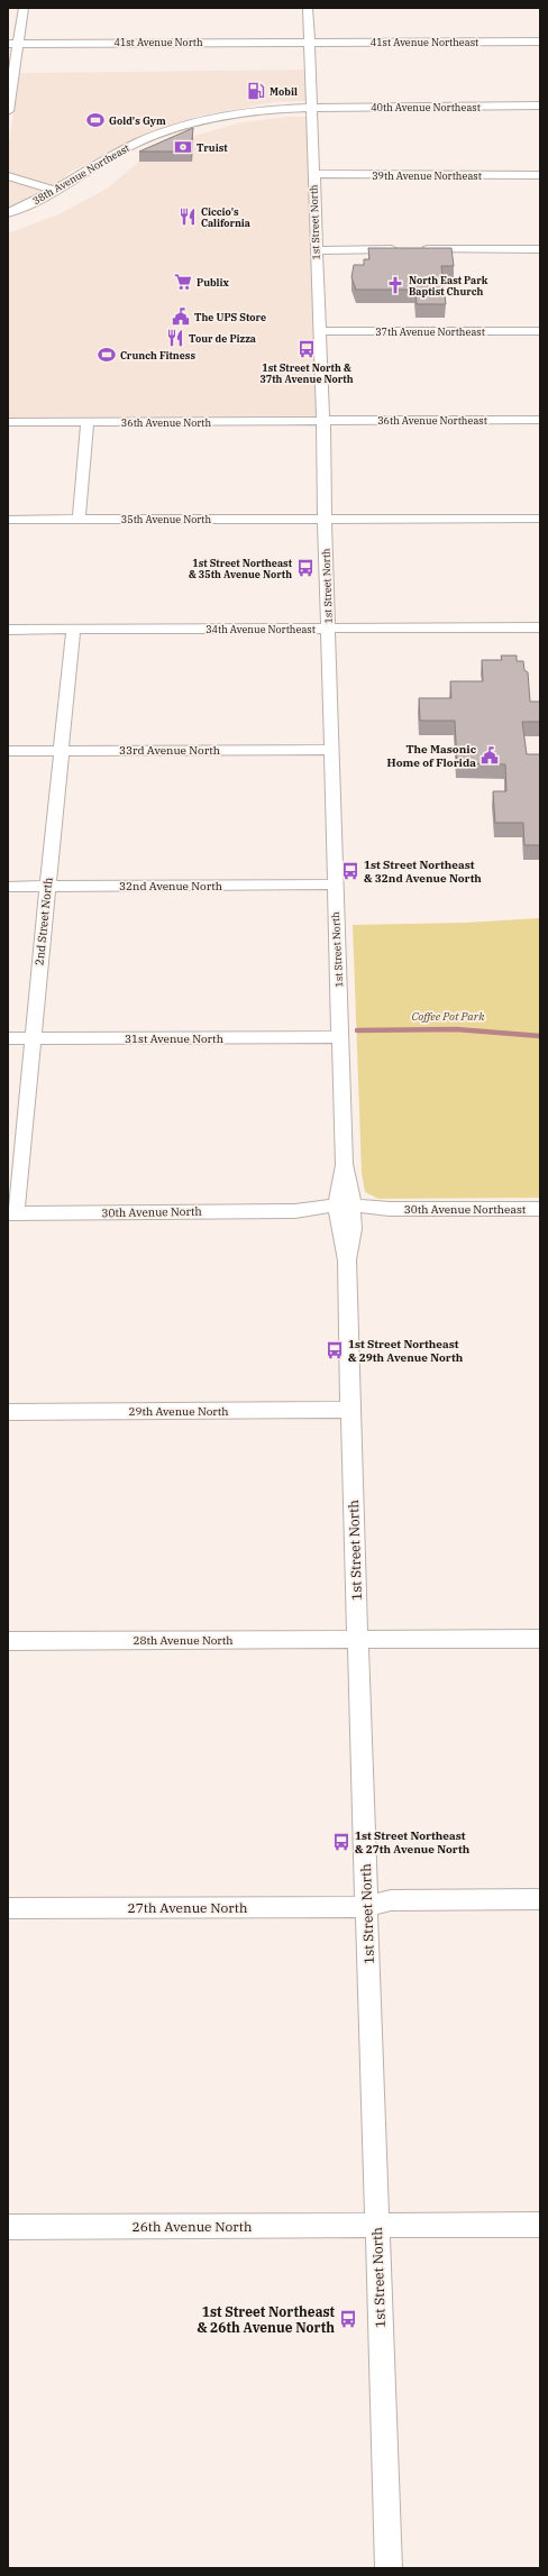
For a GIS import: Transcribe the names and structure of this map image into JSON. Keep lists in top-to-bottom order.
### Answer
{
  "streets": {
    "street": [
      "41st Avenue North",
      "41st Avenue Northeast",
      "40th Avenue Northeast",
      "38th Avenue Northeast",
      "39th Avenue Northeast",
      "1st Street North",
      "37th Avenue Northeast",
      "36th Avenue Northeast",
      "36th Avenue North",
      "35th Avenue North",
      "34th Avenue Northeast",
      "33rd Avenue North",
      "32nd Avenue North",
      "2nd Street North",
      "31st Avenue North",
      "30th Avenue Northeast",
      "30th Avenue North",
      "29th Avenue North",
      "28th Avenue North",
      "27th Avenue North",
      "26th Avenue North"
    ]
  },
  "crossings": [
    ["41st Avenue North", "41st Avenue Northeast"],
    ["41st Avenue North", "1st Street North"],
    ["41st Avenue Northeast", "1st Street North"],
    ["40th Avenue Northeast", "38th Avenue Northeast"],
    ["40th Avenue Northeast", "1st Street North"],
    ["38th Avenue Northeast", "1st Street North"],
    ["39th Avenue Northeast", "1st Street North"],
    ["1st Street North", "37th Avenue Northeast"],
    ["1st Street North", "36th Avenue Northeast"],
    ["1st Street North", "36th Avenue North"],
    ["1st Street North", "35th Avenue North"],
    ["1st Street North", "34th Avenue Northeast"],
    ["1st Street North", "33rd Avenue North"],
    ["1st Street North", "32nd Avenue North"],
    ["1st Street North", "31st Avenue North"],
    ["1st Street North", "30th Avenue Northeast"],
    ["1st Street North", "29th Avenue North"],
    ["1st Street North", "28th Avenue North"],
    ["1st Street North", "27th Avenue North"],
    ["1st Street North", "26th Avenue North"],
    ["36th Avenue Northeast", "36th Avenue North"],
    ["34th Avenue Northeast", "2nd Street North"],
    ["33rd Avenue North", "2nd Street North"],
    ["32nd Avenue North", "2nd Street North"],
    ["2nd Street North", "31st Avenue North"],
    ["2nd Street North", "30th Avenue North"],
    ["30th Avenue Northeast", "30th Avenue North"]
  ],
  "parks": ["Coffee Pot Park"],
  "places": {
    "fuel station": ["Mobil"],
    "sports": ["Gold's Gym", "Crunch Fitness"],
    "bank": ["Truist"],
    "restaurant": ["Ciccio's California", "Tour de Pizza"],
    "supermarket": ["Publix"],
    "church": ["North East Park Baptist Church"],
    "public building": ["The UPS Store", "The Masonic Home of Florida"],
    "bus stop": [
      "1st Street North & 37th Avenue North",
      "1st Street Northeast & 35th Avenue North",
      "1st Street Northeast & 32nd Avenue North",
      "1st Street Northeast & 29th Avenue North",
      "1st Street Northeast & 27th Avenue North",
      "1st Street Northeast & 26th Avenue North"
    ]
  }
}
